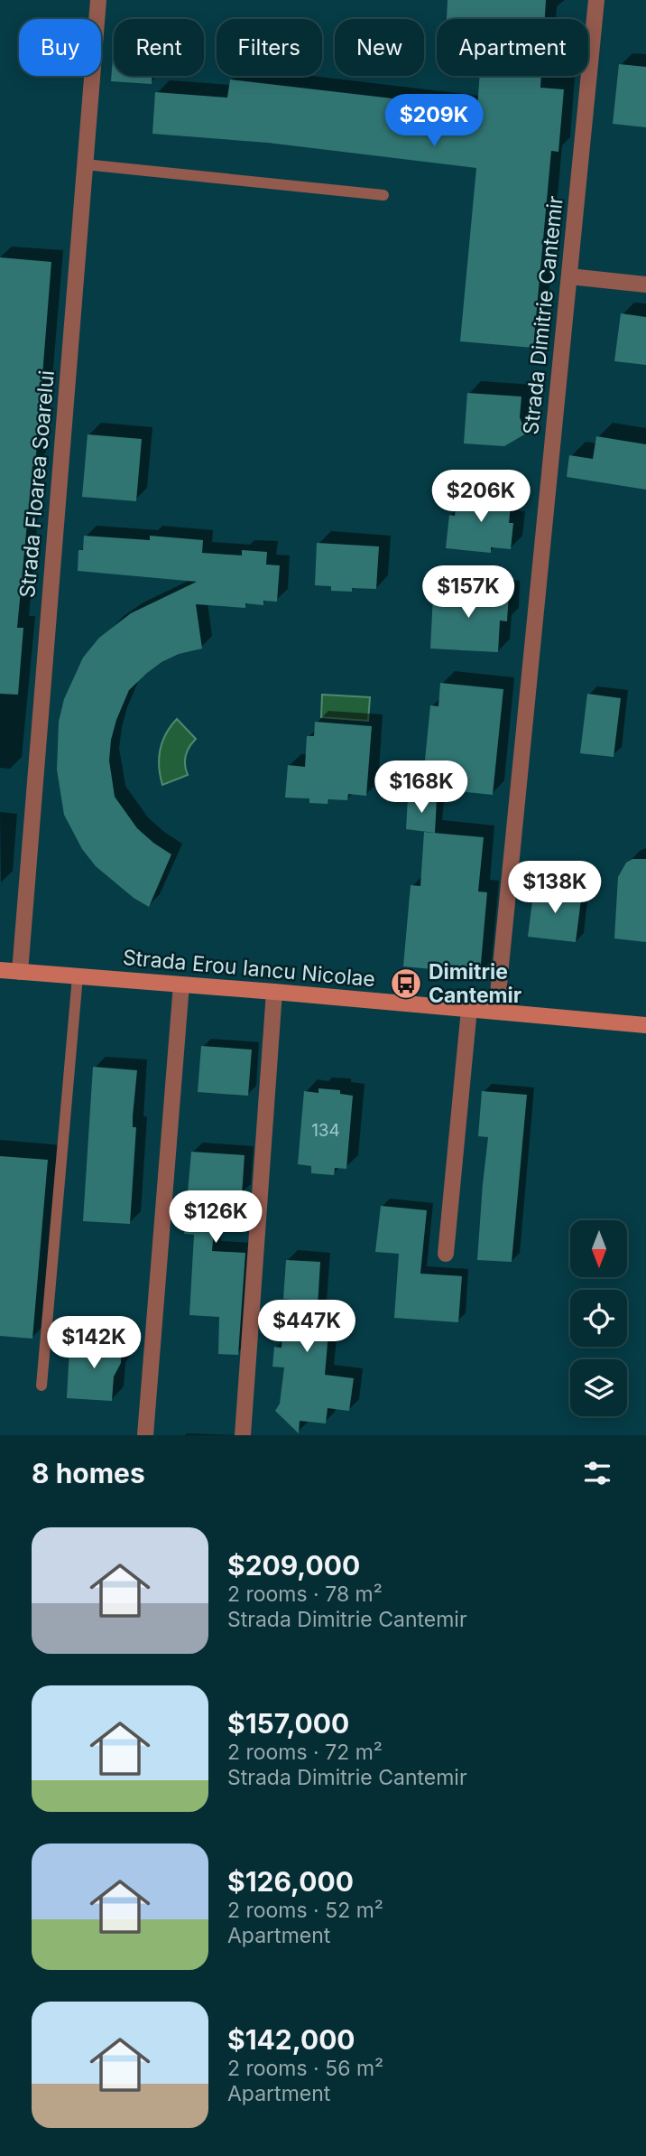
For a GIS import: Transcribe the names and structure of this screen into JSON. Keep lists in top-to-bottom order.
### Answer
{
  "streets": {
    "street": ["Strada Dimitrie Cantemir", "Strada Floarea Soarelui", "Strada Erou Iancu Nicolae"]
  },
  "crossings": [
    ["Strada Dimitrie Cantemir", "Strada Erou Iancu Nicolae"],
    ["Strada Floarea Soarelui", "Strada Erou Iancu Nicolae"]
  ],
  "places": {
    "bus stop": ["Dimitrie Cantemir"]
  },
  "house_numbers": ["134"],
  "north": "bottom",
  "page": {
    "chip": [
      "Buy",
      "Rent",
      "Filters",
      "New",
      "Apartment"
    ],
    "price": [
      "$209K",
      "$206K",
      "$157K",
      "$168K",
      "$138K",
      "$126K",
      "$447K",
      "$142K"
    ],
    "heading": "8 homes",
    "list": [
      {
        "name": "$209,000",
        "note": "2 rooms · 78 m² · Strada Dimitrie Cantemir"
      },
      {
        "name": "$157,000",
        "note": "2 rooms · 72 m² · Strada Dimitrie Cantemir"
      },
      {
        "name": "$126,000",
        "note": "2 rooms · 52 m² · Apartment"
      },
      {
        "name": "$142,000",
        "note": "2 rooms · 56 m² · Apartment"
      }
    ]
  }
}
